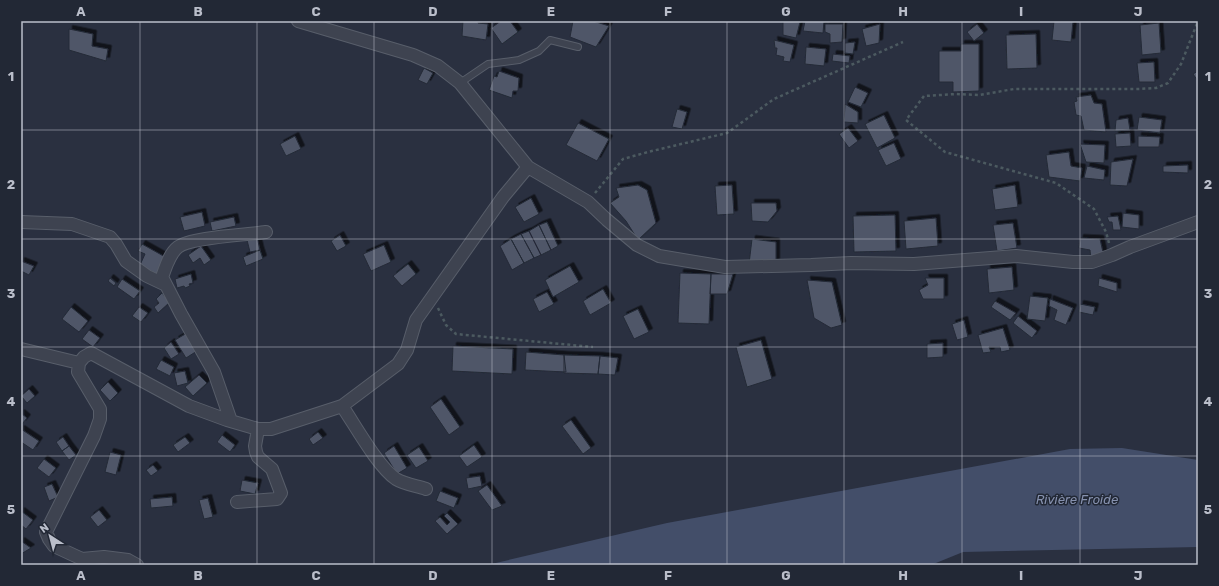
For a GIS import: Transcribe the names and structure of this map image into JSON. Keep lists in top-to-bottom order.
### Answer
{
  "water": ["Rivière Froide"],
  "north": "top left",
  "grid": {
    "columns": [
      "A",
      "B",
      "C",
      "D",
      "E",
      "F",
      "G",
      "H",
      "I",
      "J"
    ],
    "rows": [
      "1",
      "2",
      "3",
      "4",
      "5"
    ]
  }
}
